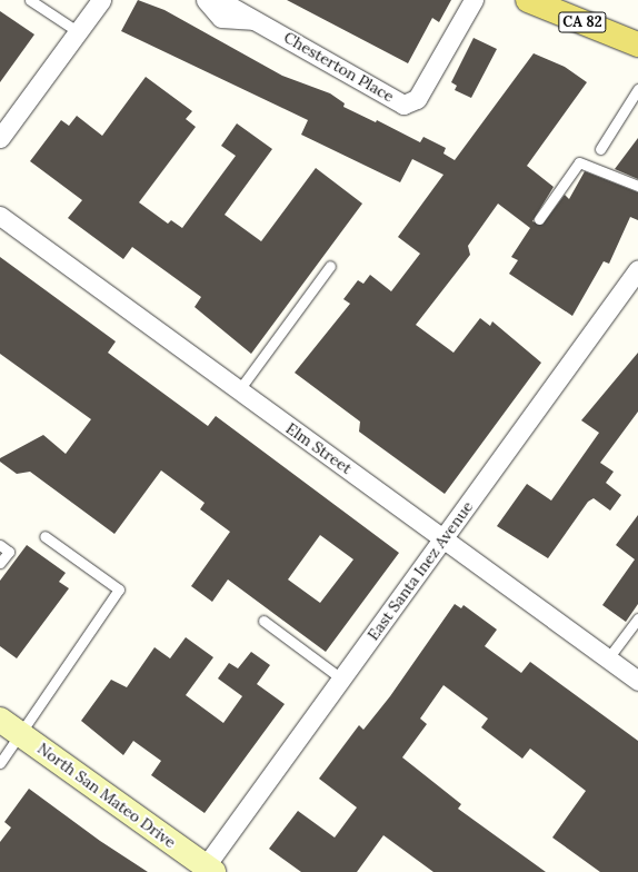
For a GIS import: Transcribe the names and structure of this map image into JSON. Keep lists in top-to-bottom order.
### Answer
{
  "streets": {
    "main road": ["CA 82", "North San Mateo Drive"],
    "street": ["Chesterton Place", "Elm Street", "East Santa Inez Avenue"]
  },
  "crossings": [
    ["Elm Street", "East Santa Inez Avenue"],
    ["East Santa Inez Avenue", "North San Mateo Drive"]
  ]
}
